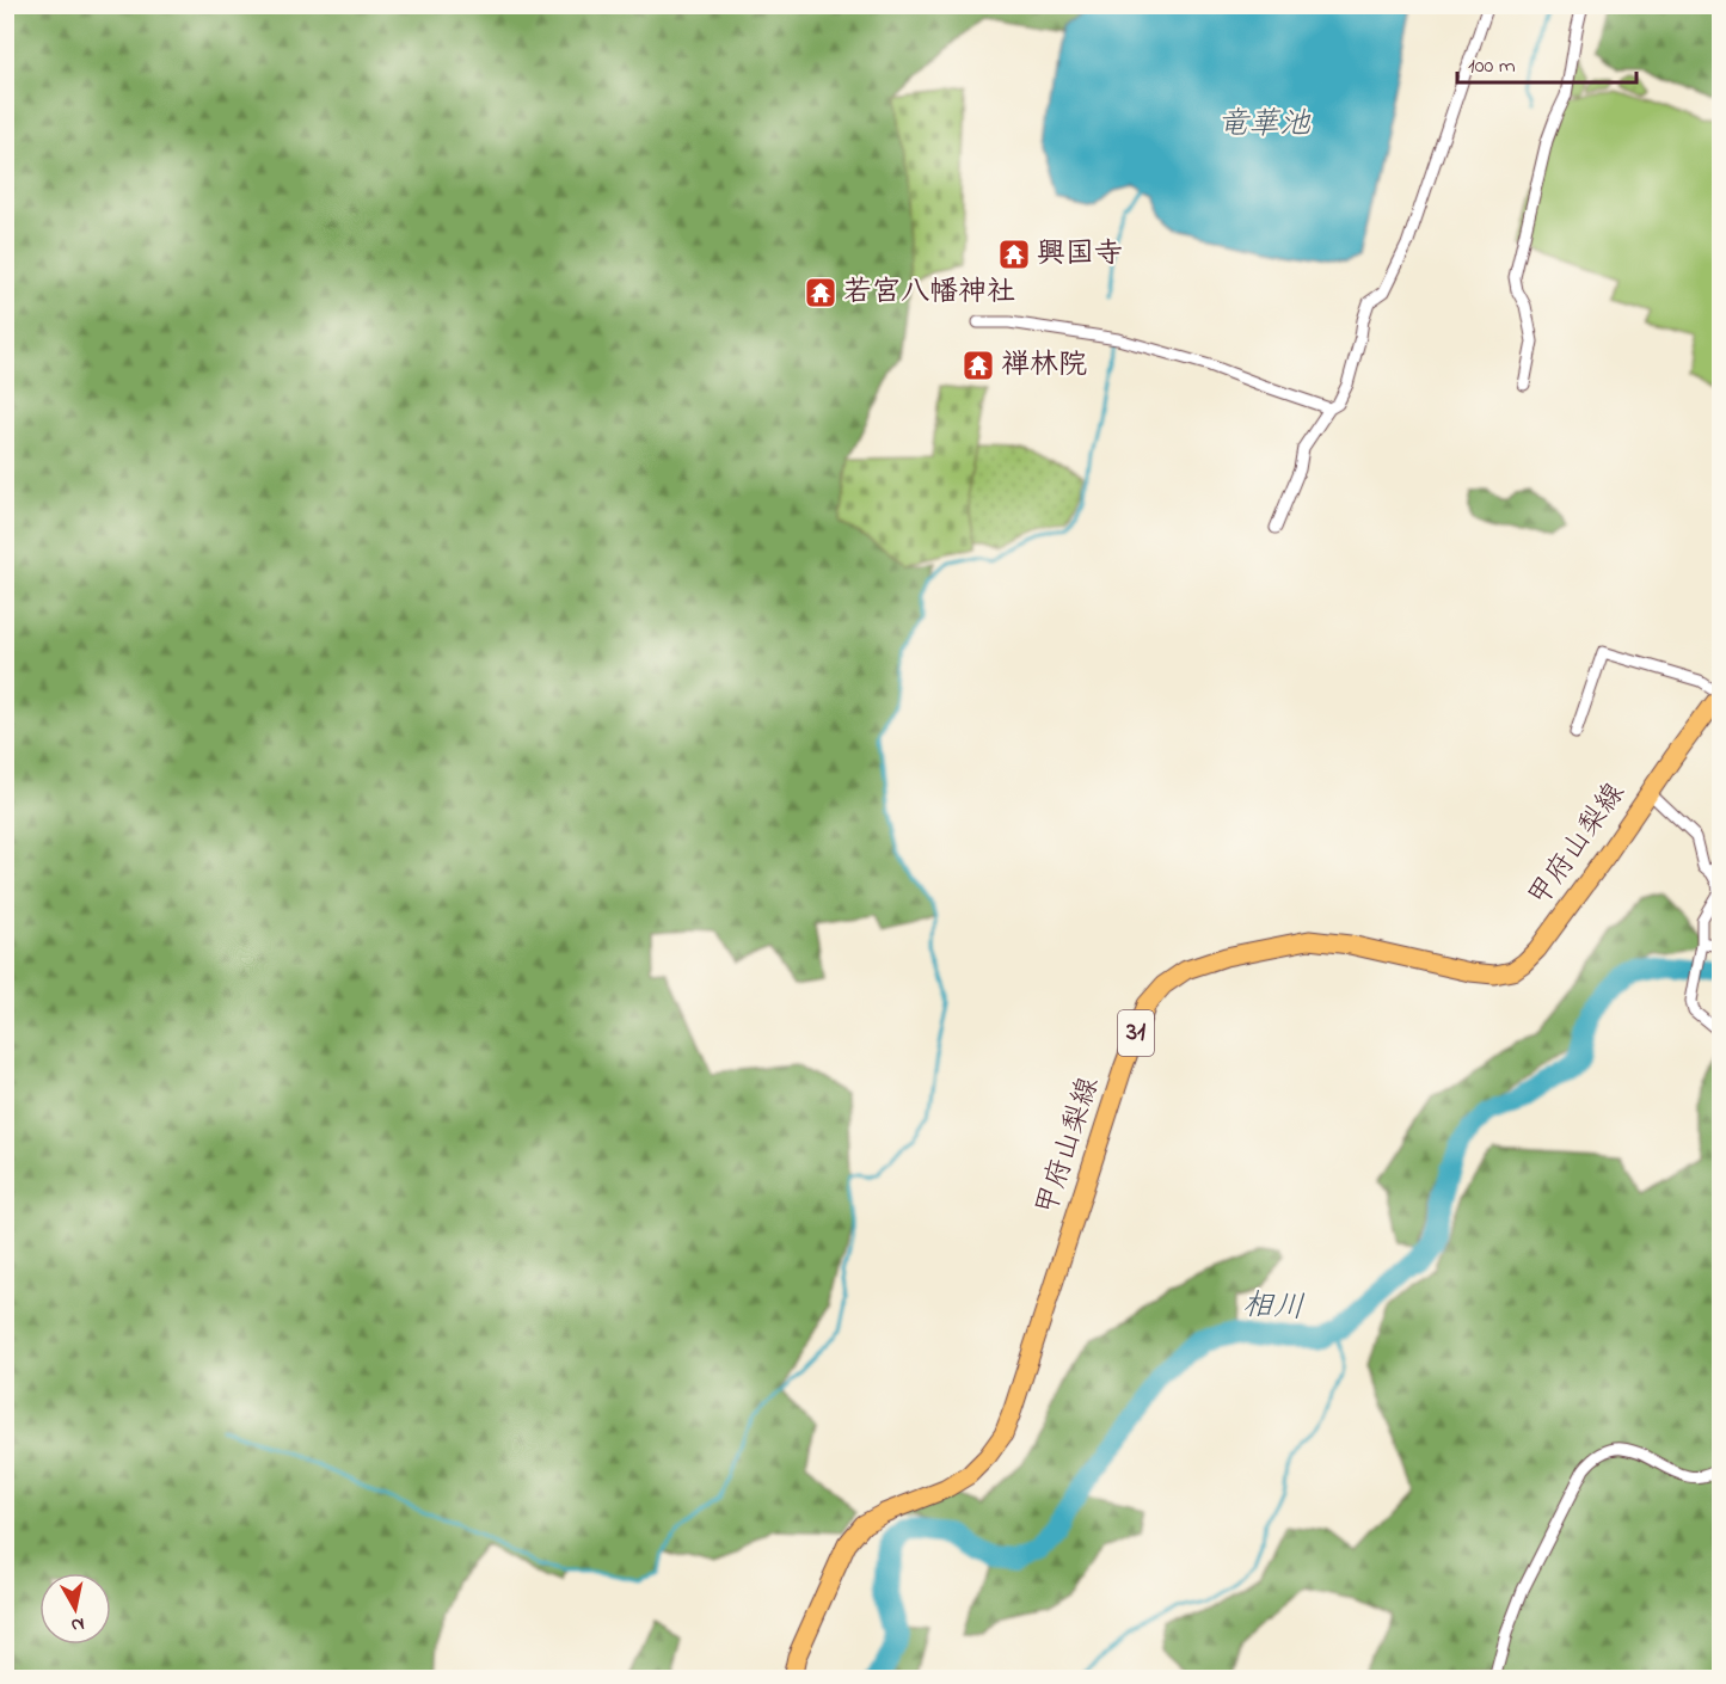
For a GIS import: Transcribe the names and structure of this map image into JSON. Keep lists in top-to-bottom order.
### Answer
{
  "streets": {
    "main road": ["甲府山梨線", "31"]
  },
  "water": ["竜華池", "相川"],
  "places": {
    "temple": ["興国寺", "若宮八幡神社", "禅林院"]
  },
  "scale_bar": "100 m",
  "north": "bottom"
}
